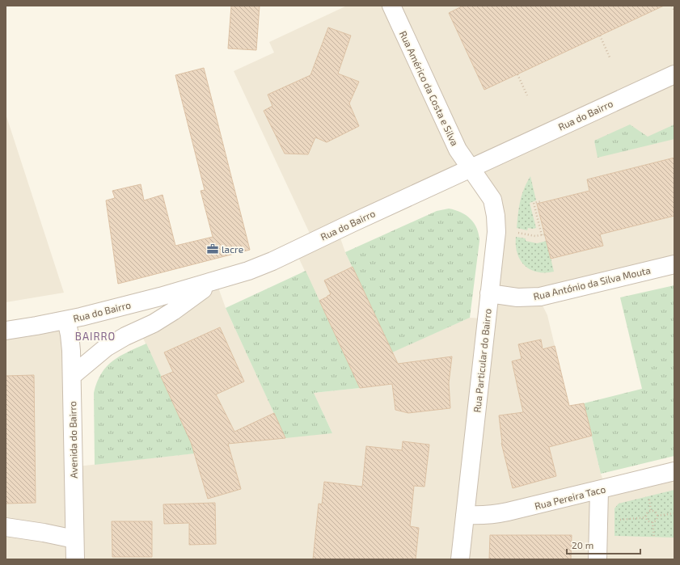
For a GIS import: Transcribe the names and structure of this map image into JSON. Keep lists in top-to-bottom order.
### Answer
{
  "streets": {
    "street": [
      "Rua Américo da Costa e Silva",
      "Rua do Bairro",
      "Rua António da Silva Mouta",
      "Rua Particular do Bairro",
      "Avenida do Bairro",
      "Rua Pereira Taco"
    ]
  },
  "crossings": [
    ["Rua Américo da Costa e Silva", "Rua do Bairro"],
    ["Rua Américo da Costa e Silva", "Rua Particular do Bairro"],
    ["Rua do Bairro", "Rua Particular do Bairro"],
    ["Rua do Bairro", "Avenida do Bairro"],
    ["Rua António da Silva Mouta", "Rua Particular do Bairro"],
    ["Rua Particular do Bairro", "Rua Pereira Taco"]
  ],
  "districts": ["BAIRRO"],
  "places": {
    "office": ["lacre"]
  },
  "scale_bar": "20 m"
}
